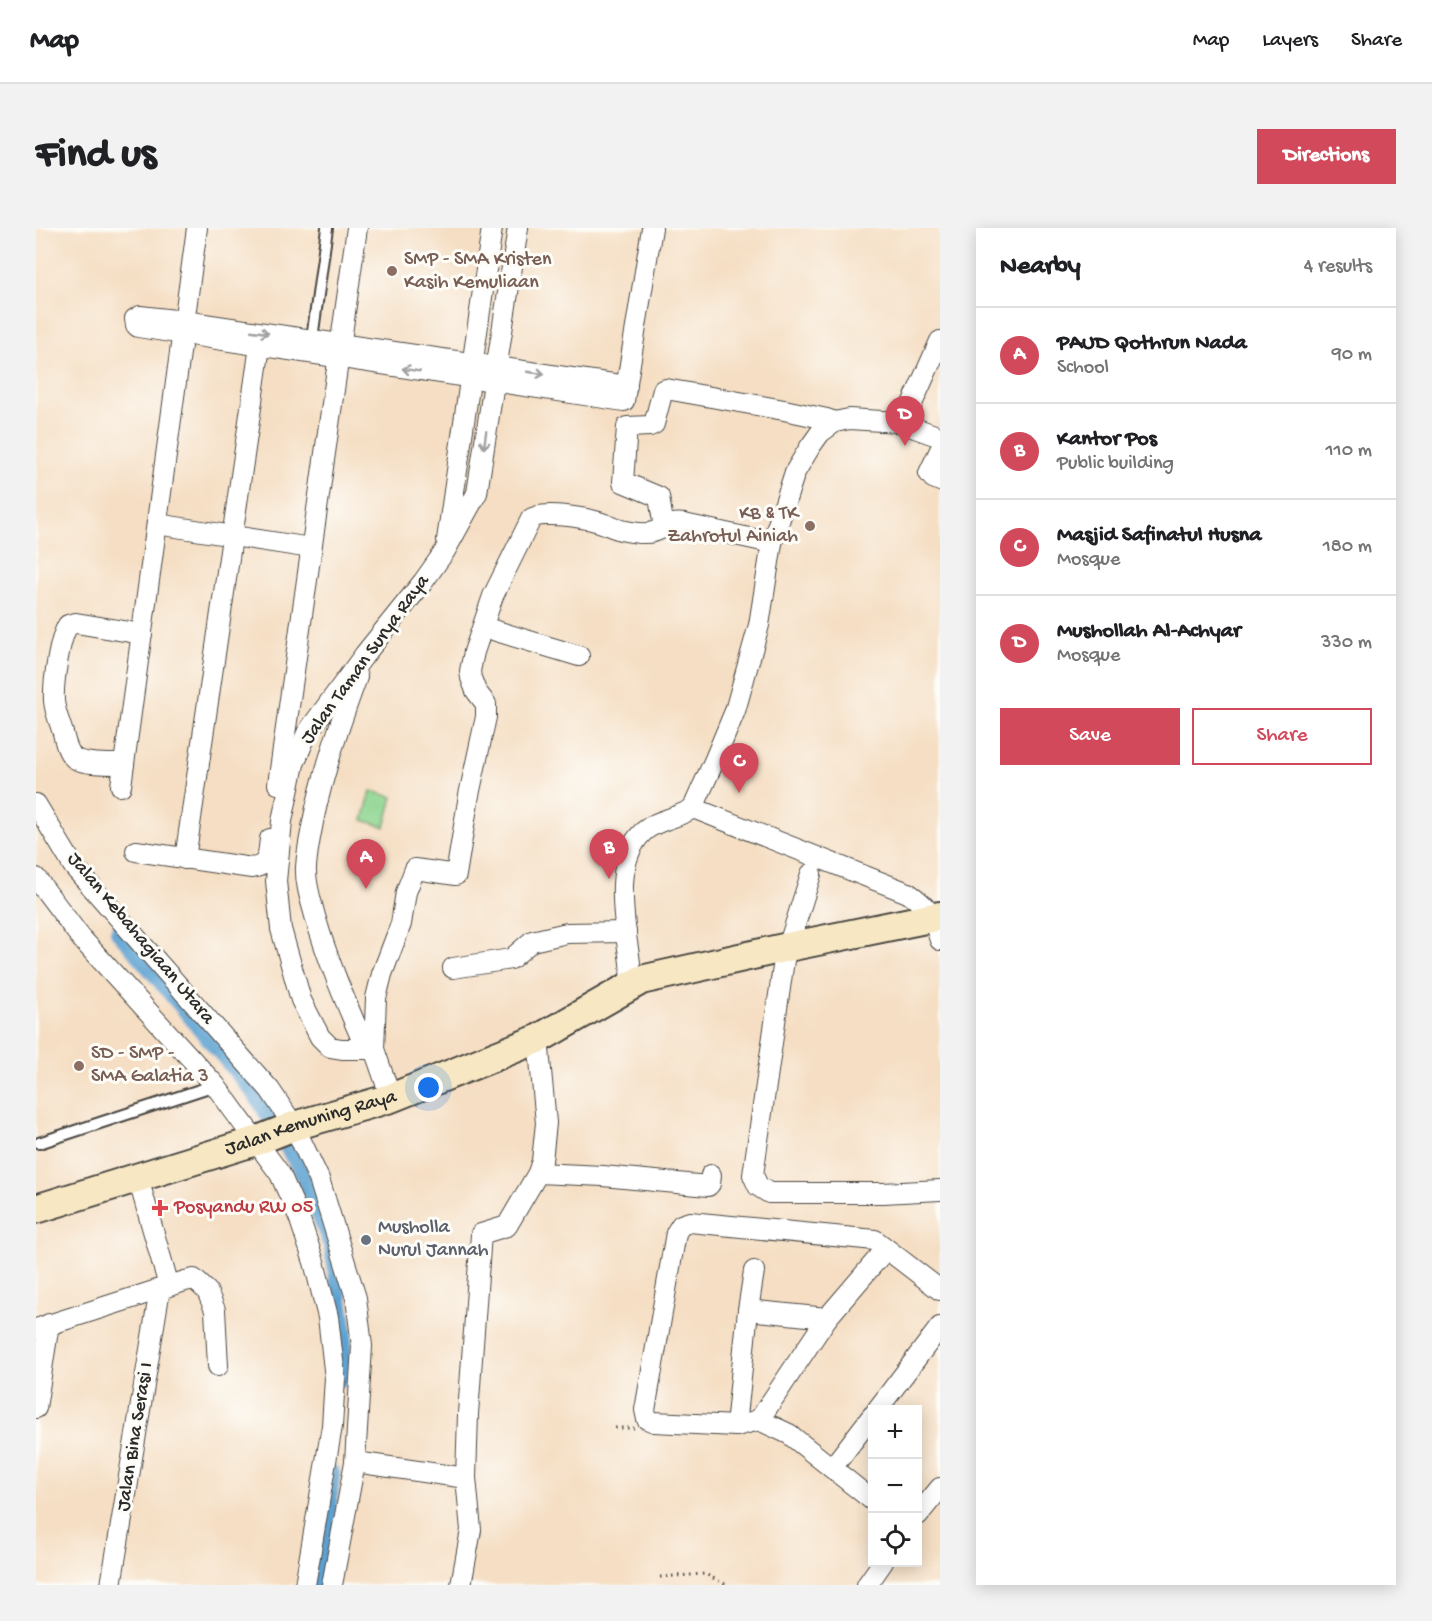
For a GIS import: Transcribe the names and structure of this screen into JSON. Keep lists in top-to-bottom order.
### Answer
{
  "streets": {
    "street": [
      "Jalan Taman Surya Raya",
      "Jalan Kebahagiaan Utara",
      "Jalan Kemuning Raya",
      "Jalan Bina Serasi I"
    ]
  },
  "crossings": [
    ["Jalan Kebahagiaan Utara", "Jalan Kemuning Raya"]
  ],
  "places": {
    "other": [
      "SMP - SMA Kristen Kasih Kemuliaan",
      "KB & TK Zahrotul Ainiah",
      "SD - SMP - SMA Galatia 3",
      "Musholla Nurul Jannah"
    ],
    "health": ["Posyandu RW 05"]
  },
  "page": {
    "header": "Map",
    "nav": ["Map", "Layers", "Share"],
    "buttons": [
      "Directions",
      ["Save", "Share"]
    ],
    "title": "Find us",
    "heading": ["Nearby", "4 results"],
    "list": [
      {
        "mark": "A",
        "name": "PAUD Qothrun Nada",
        "note": "School",
        "value": "90 m"
      },
      {
        "mark": "B",
        "name": "Kantor Pos",
        "note": "Public building",
        "value": "110 m"
      },
      {
        "mark": "C",
        "name": "Masjid Safinatul Husna",
        "note": "Mosque",
        "value": "180 m"
      },
      {
        "mark": "D",
        "name": "Mushollah Al-Achyar",
        "note": "Mosque",
        "value": "330 m"
      }
    ],
    "pins": [
      "D",
      "C",
      "B",
      "A"
    ],
    "map_buttons": ["+", "−"]
  }
}
